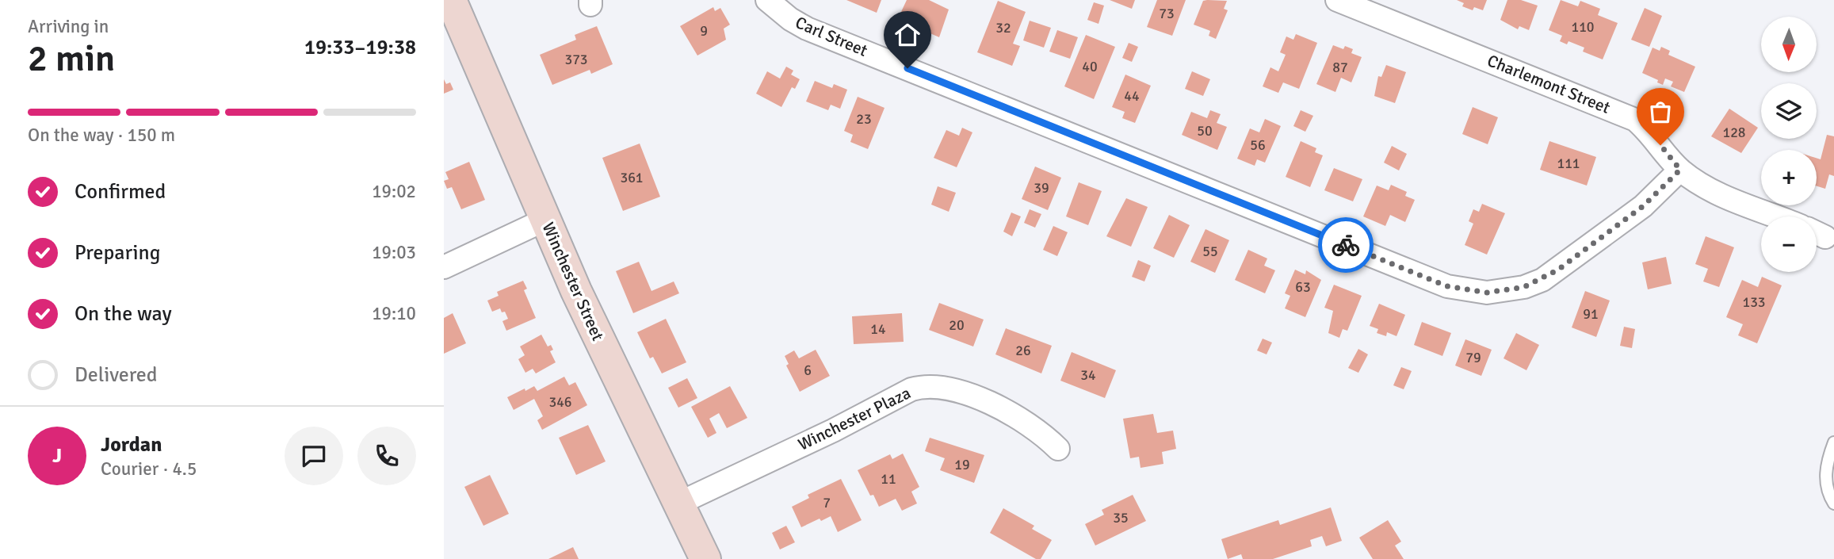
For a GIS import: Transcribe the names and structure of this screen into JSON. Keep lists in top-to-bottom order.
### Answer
{
  "streets": {
    "street": [
      "Carl Street",
      "Charlemont Street",
      "Winchester Street",
      "Winchester Plaza"
    ]
  },
  "crossings": [
    ["Carl Street", "Charlemont Street"],
    ["Winchester Street", "Winchester Plaza"]
  ],
  "house_numbers": [
    "73",
    "110",
    "32",
    "9",
    "373",
    "40",
    "87",
    "44",
    "23",
    "50",
    "128",
    "56",
    "111",
    "361",
    "39",
    "55",
    "63",
    "133",
    "91",
    "20",
    "14",
    "26",
    "79",
    "6",
    "34",
    "346",
    "19",
    "11",
    "7",
    "35"
  ],
  "north": "bottom",
  "page": {
    "heading": ["2 min", "Arriving in", "19:33–19:38"],
    "panel": ["Jordan", "Courier · 4.5"],
    "map_buttons": ["+", "−"],
    "bar": "On the way · 150 m",
    "list": [
      ["Confirmed", "19:02"],
      ["Preparing", "19:03"],
      ["On the way", "19:10"],
      "Delivered"
    ],
    "round": "J"
  }
}
